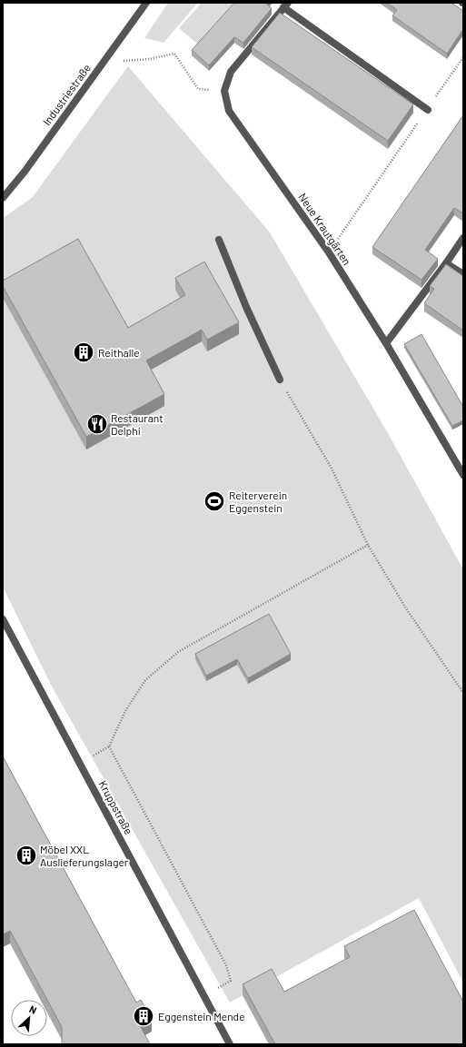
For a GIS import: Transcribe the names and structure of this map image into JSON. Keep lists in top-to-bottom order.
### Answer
{
  "streets": {
    "street": ["Industriestraße", "Neue Krautgärten", "Kruppstraße"]
  },
  "places": {
    "building": ["Reithalle", "Möbel XXL Auslieferungslager", "Eggenstein Mende"],
    "restaurant": ["Restaurant Delphi"],
    "sports": ["Reiterverein Eggenstein"]
  },
  "north": "top right"
}
